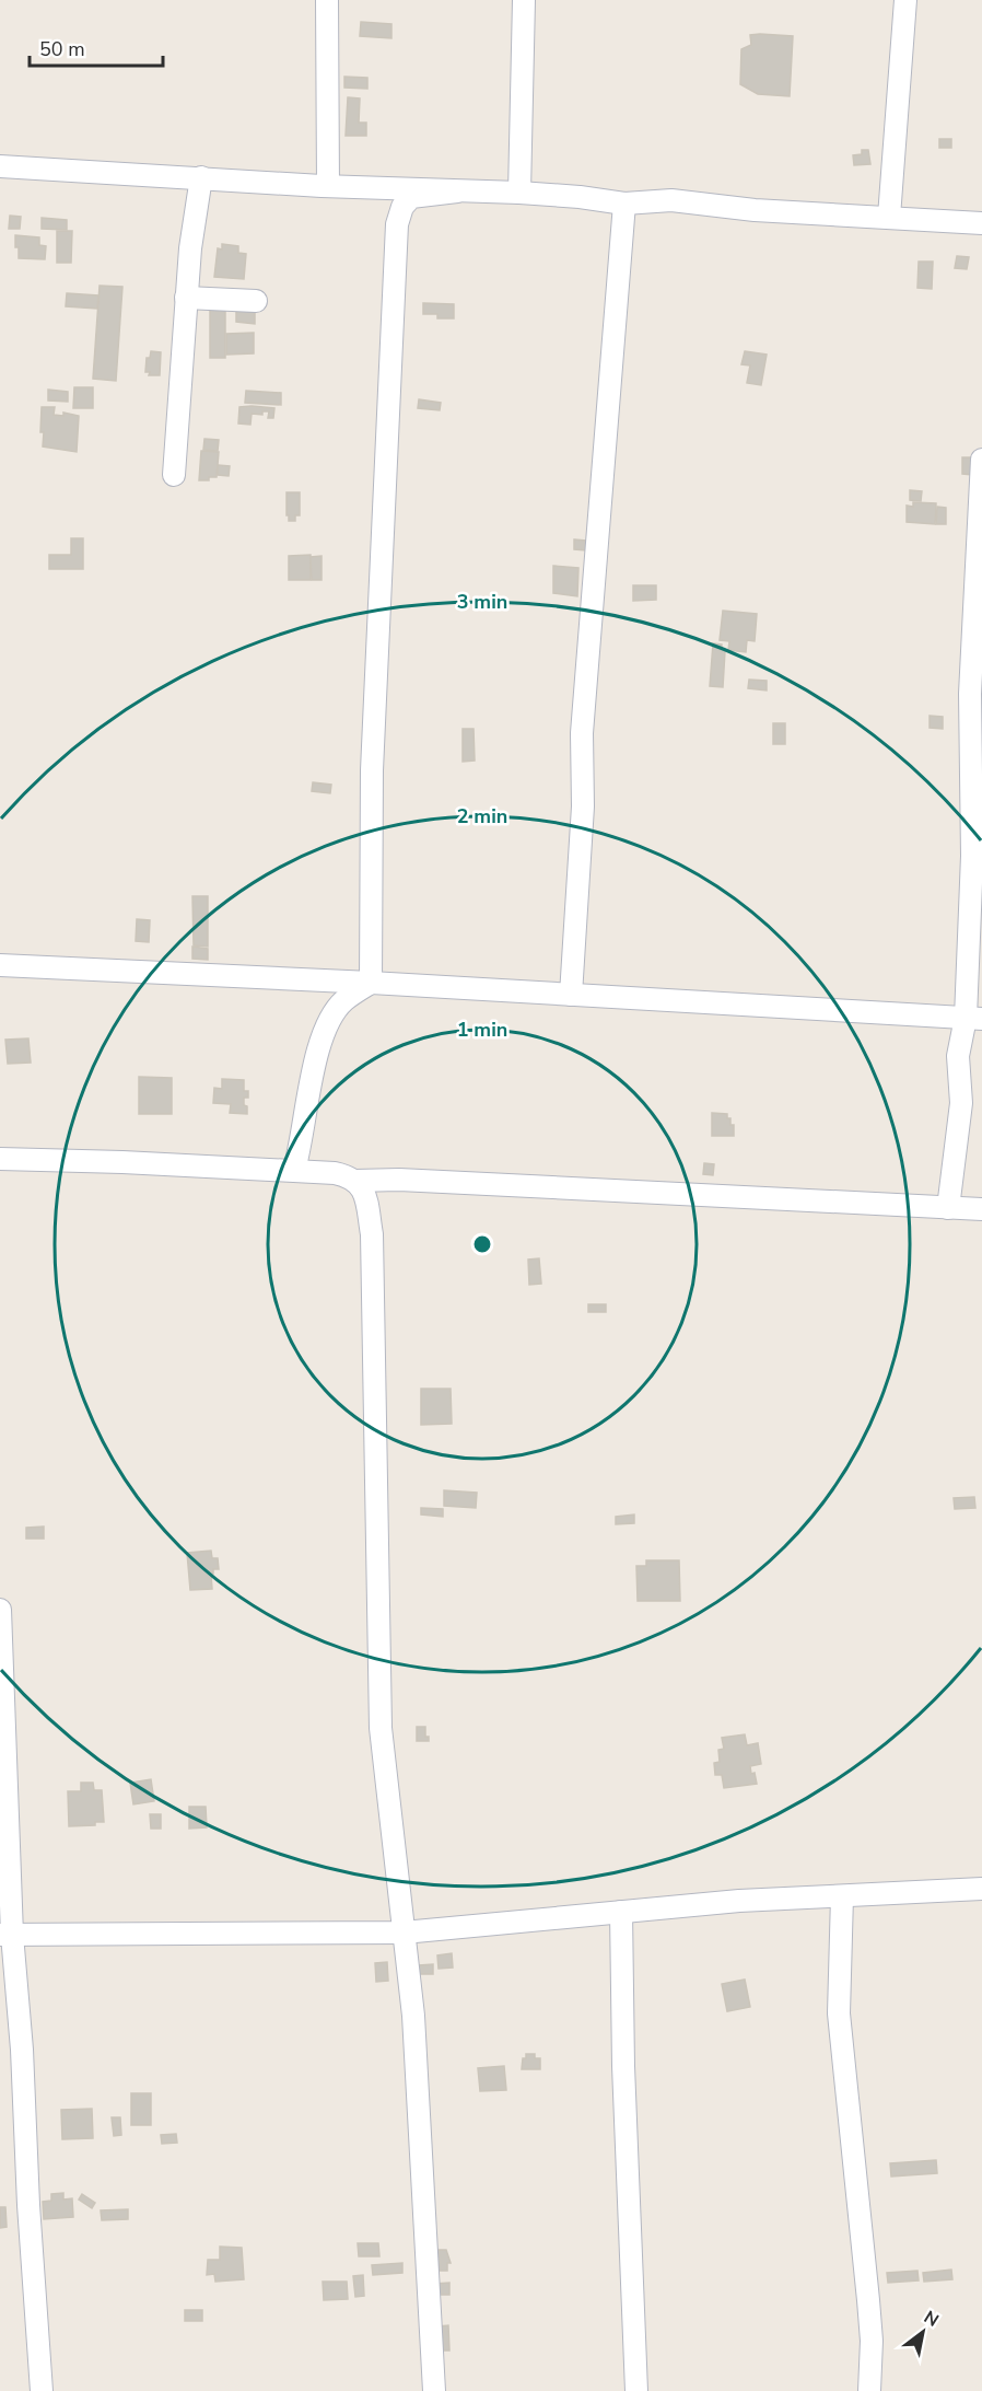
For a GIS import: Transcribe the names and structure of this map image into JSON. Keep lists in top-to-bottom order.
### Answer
{
  "scale_bar": "50 m",
  "north": "top right",
  "rings": ["3 min", "2 min", "1 min"]
}
